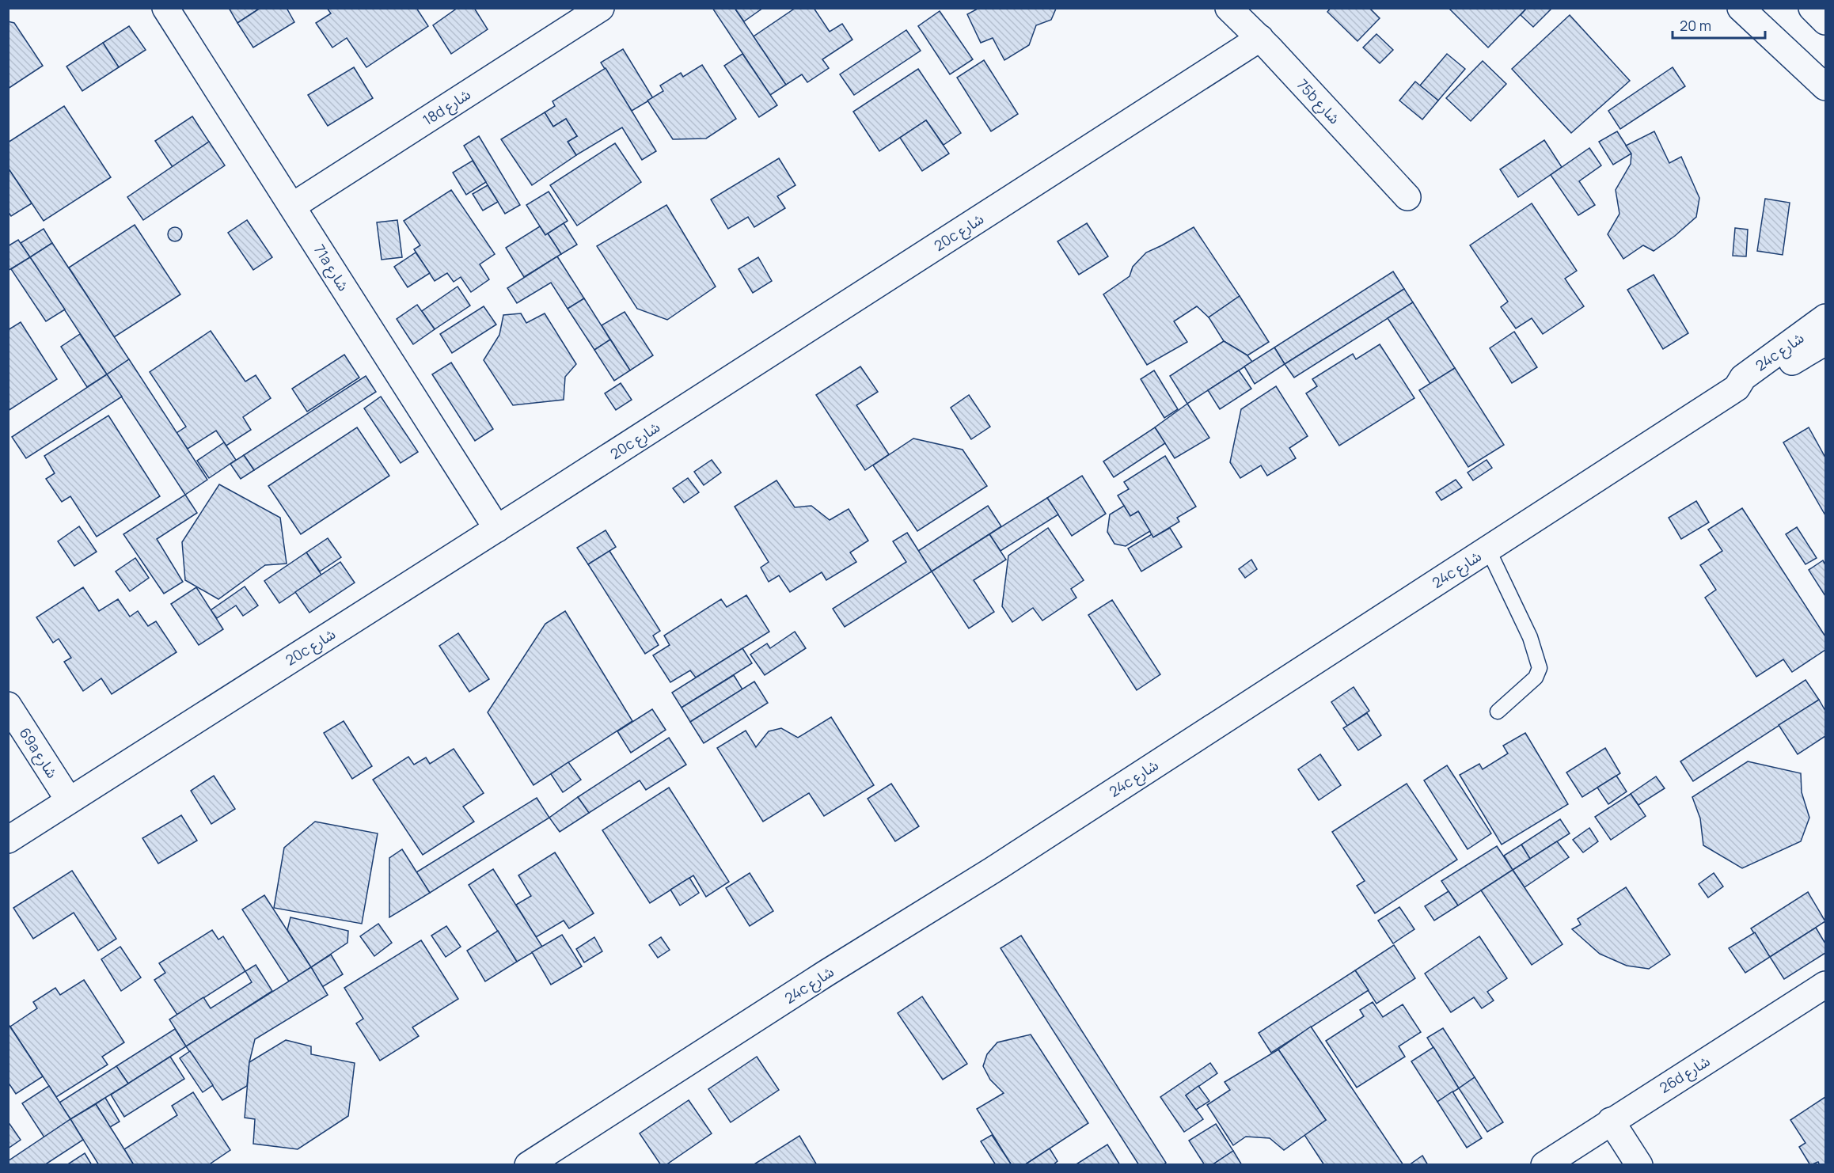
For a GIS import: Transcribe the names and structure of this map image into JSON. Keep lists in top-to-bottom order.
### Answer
{
  "streets": {
    "main road": [
      "75b شارع",
      "18d شارع",
      "20c شارع",
      "71a شارع",
      "24c شارع",
      "69a شارع",
      "26d شارع"
    ]
  },
  "crossings": [
    ["75b شارع", "20c شارع"],
    ["18d شارع", "71a شارع"],
    ["20c شارع", "71a شارع"],
    ["20c شارع", "69a شارع"]
  ],
  "scale_bar": "20 m"
}
